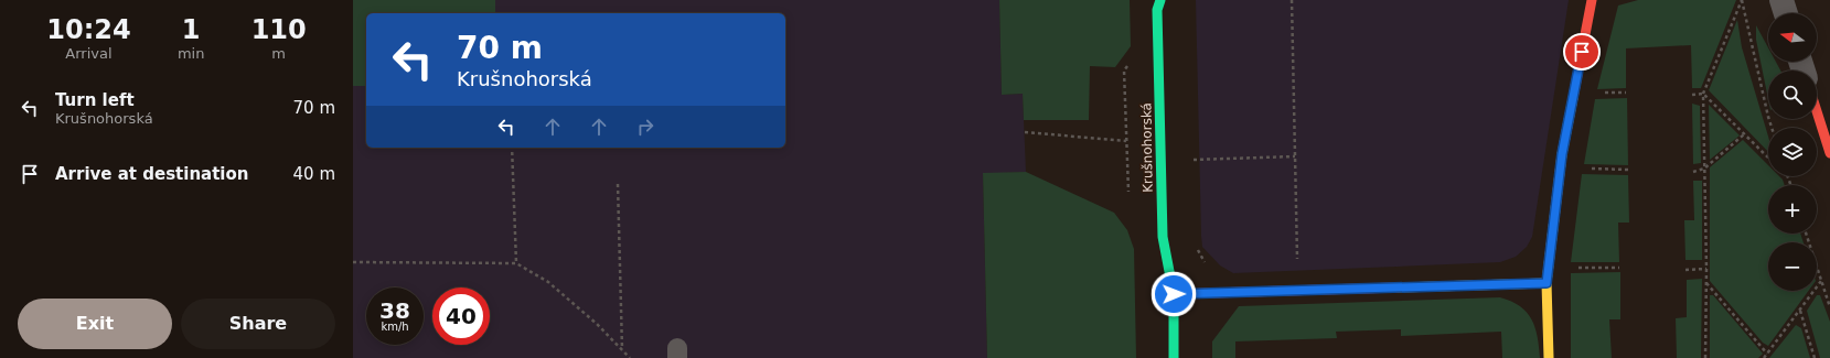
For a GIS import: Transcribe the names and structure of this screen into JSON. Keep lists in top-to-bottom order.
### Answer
{
  "streets": {
    "street": ["Krušnohorská"]
  },
  "north": "left",
  "page": {
    "eta": [
      "10:24",
      "Arrival",
      "1",
      "min",
      "110",
      "m"
    ],
    "map_buttons": ["+", "−"],
    "turn": ["70 m", "Krušnohorská"],
    "list": [
      {
        "name": "Turn left",
        "note": "Krušnohorská",
        "value": "70 m"
      },
      {
        "name": "Arrive at destination",
        "value": "40 m"
      }
    ],
    "speed": "38 km/h",
    "limit": "40",
    "buttons": ["Exit", "Share"]
  }
}
